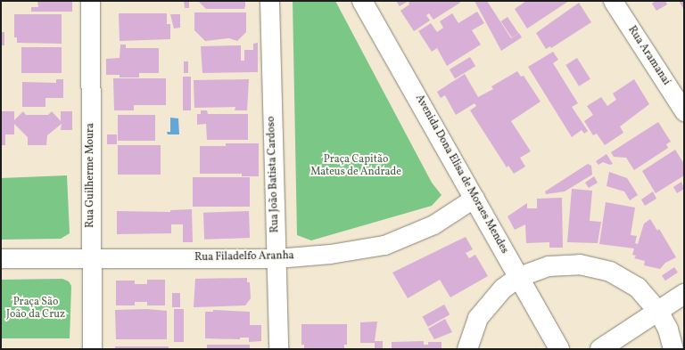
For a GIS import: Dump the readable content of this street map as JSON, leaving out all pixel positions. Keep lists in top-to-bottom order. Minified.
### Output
{"streets":{"street":["Rua Aramanaí","Rua João Batista Cardoso","Avenida Dona Elisa de Moraes Mendes","Rua Guilherme Moura","Rua Filadelfo Aranha"]},"crossings":[["Rua João Batista Cardoso","Rua Filadelfo Aranha"],["Avenida Dona Elisa de Moraes Mendes","Rua Filadelfo Aranha"],["Rua Guilherme Moura","Rua Filadelfo Aranha"]],"parks":["Praça Capitão Mateus de Andrade","Praça São João da Cruz"]}
